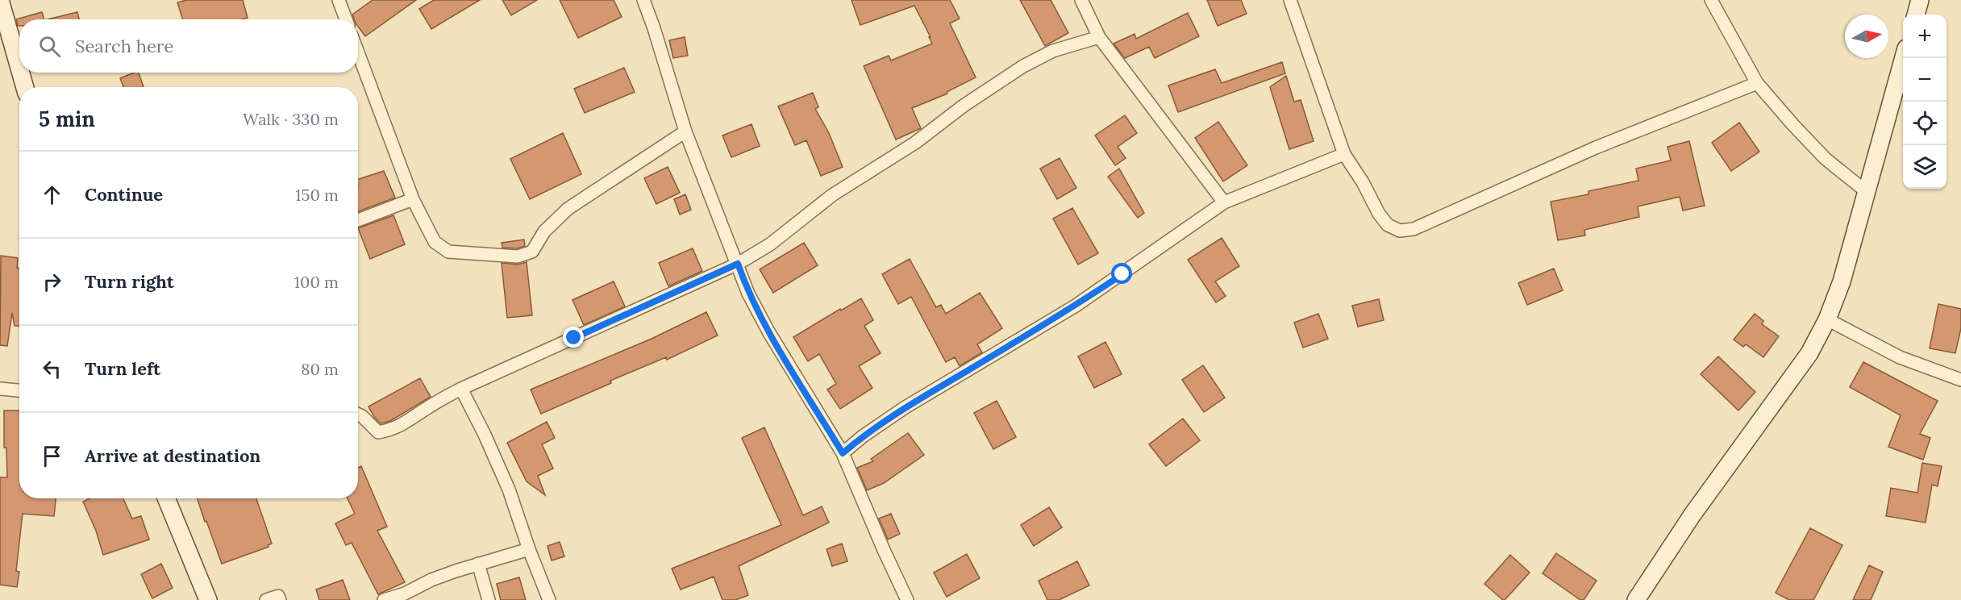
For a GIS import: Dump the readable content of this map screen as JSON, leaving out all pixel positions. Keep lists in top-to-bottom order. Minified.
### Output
{"north":"right","page":{"map_buttons":["+","−"],"search":"Search here","heading":["5 min","Walk · 330 m"],"list":[["Continue","150 m"],["Turn right","100 m"],["Turn left","80 m"],"Arrive at destination"]}}
